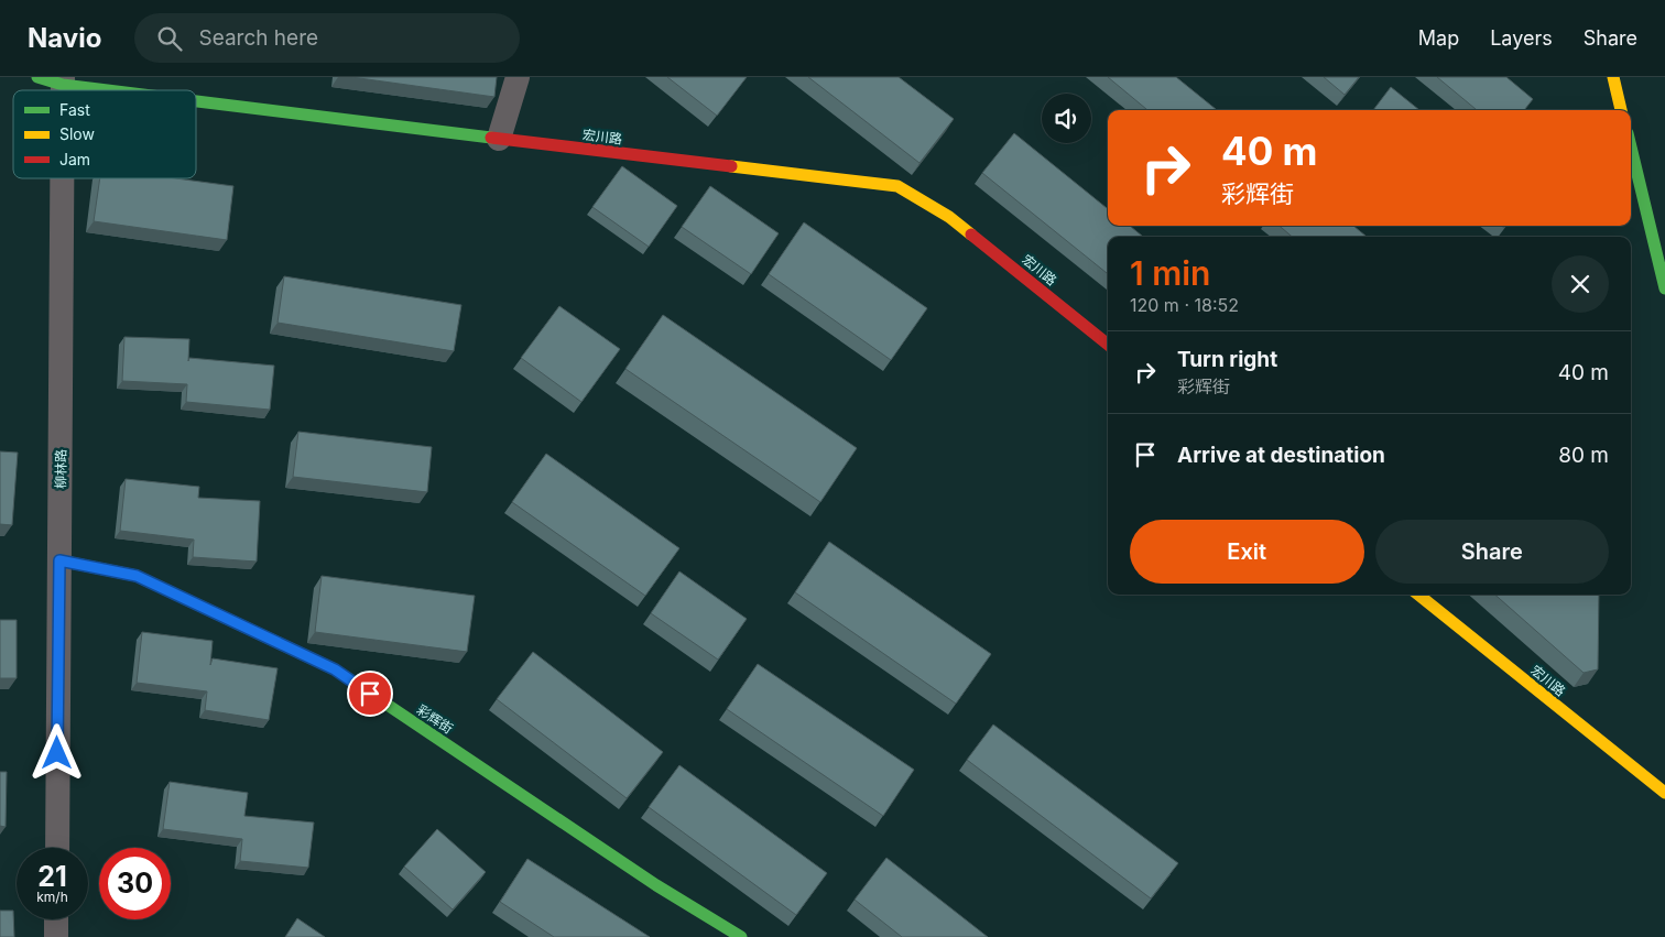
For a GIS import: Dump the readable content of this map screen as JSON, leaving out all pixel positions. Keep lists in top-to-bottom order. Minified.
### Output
{"streets":{"street":["宏川路","柳林路","彩辉街"]},"crossings":[["柳林路","彩辉街"]],"legend":["Fast","Slow","Jam"],"page":{"header":"Navio","search":"Search here","nav":["Map","Layers","Share"],"turn":["40 m","彩辉街"],"heading":["1 min","120 m · 18:52"],"list":[{"name":"Turn right","note":"彩辉街","value":"40 m"},{"name":"Arrive at destination","value":"80 m"}],"buttons":["Exit","Share"],"speed":"21 km/h","limit":"30"}}
